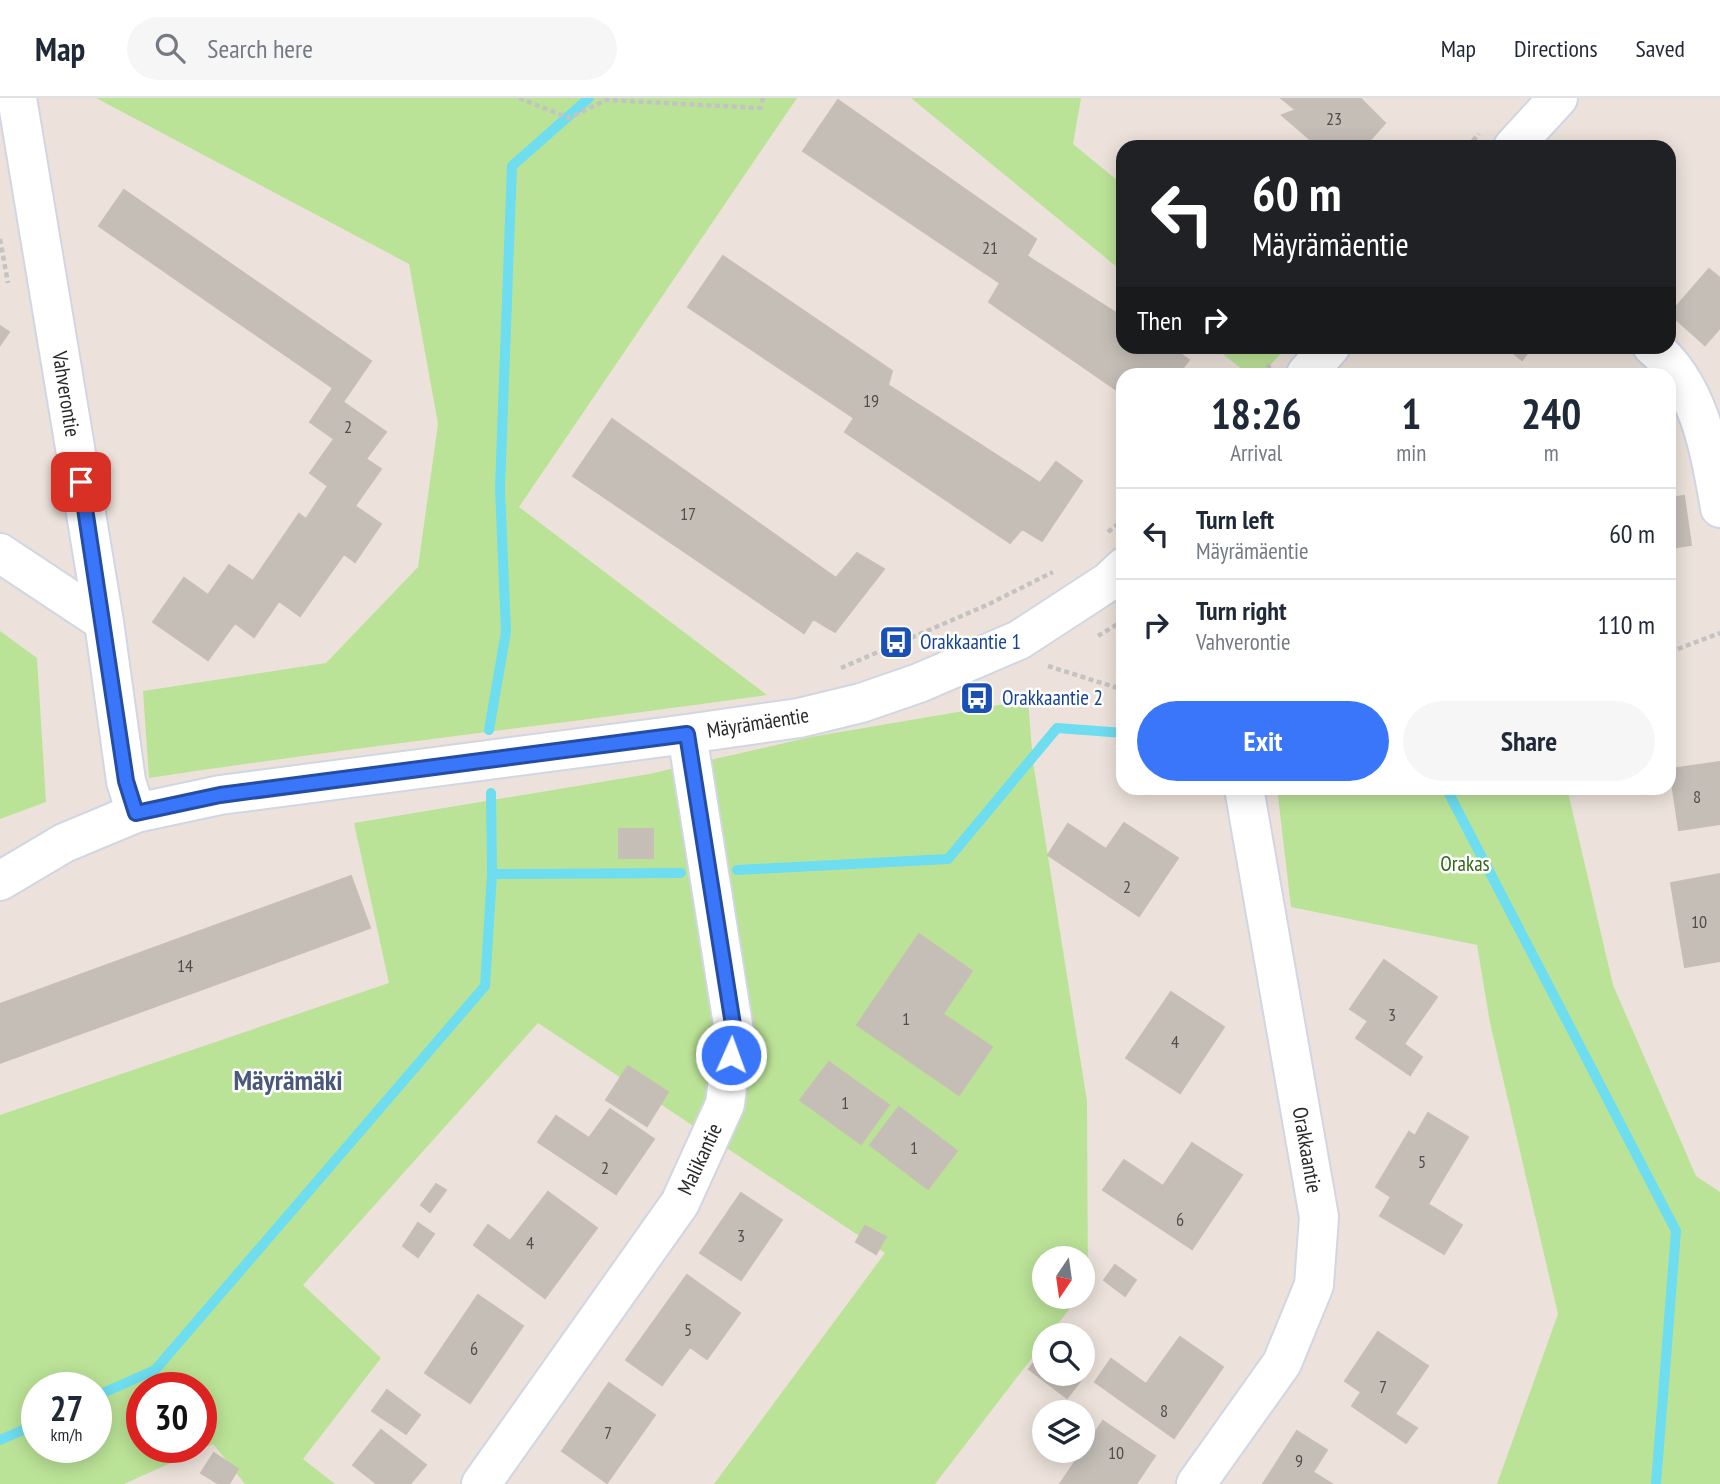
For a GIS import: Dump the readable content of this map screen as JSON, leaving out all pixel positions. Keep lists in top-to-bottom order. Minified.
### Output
{"streets":{"street":["Vahverontie","Mäyrämäentie","Orakkaantie","Malikantie"]},"crossings":[["Vahverontie","Mäyrämäentie"],["Mäyrämäentie","Malikantie"]],"districts":["Mäyrämäki"],"parks":["Orakas"],"places":{"bus stop":["Orakkaantie 1","Orakkaantie 2"]},"house_numbers":["23","21","19","2","17","8","2","10","14","3","1","4","1","1","5","2","6","3","4","5","6","7","8","7","10","9"],"north":"bottom","page":{"header":"Map","search":"Search here","nav":["Map","Directions","Saved"],"turn":["60 m","Mäyrämäentie"],"then":"Then","eta":["18:26","Arrival","1","min","240","m"],"list":[{"name":"Turn left","note":"Mäyrämäentie","value":"60 m"},{"name":"Turn right","note":"Vahverontie","value":"110 m"}],"buttons":["Exit","Share"],"speed":"27 km/h","limit":"30"}}
